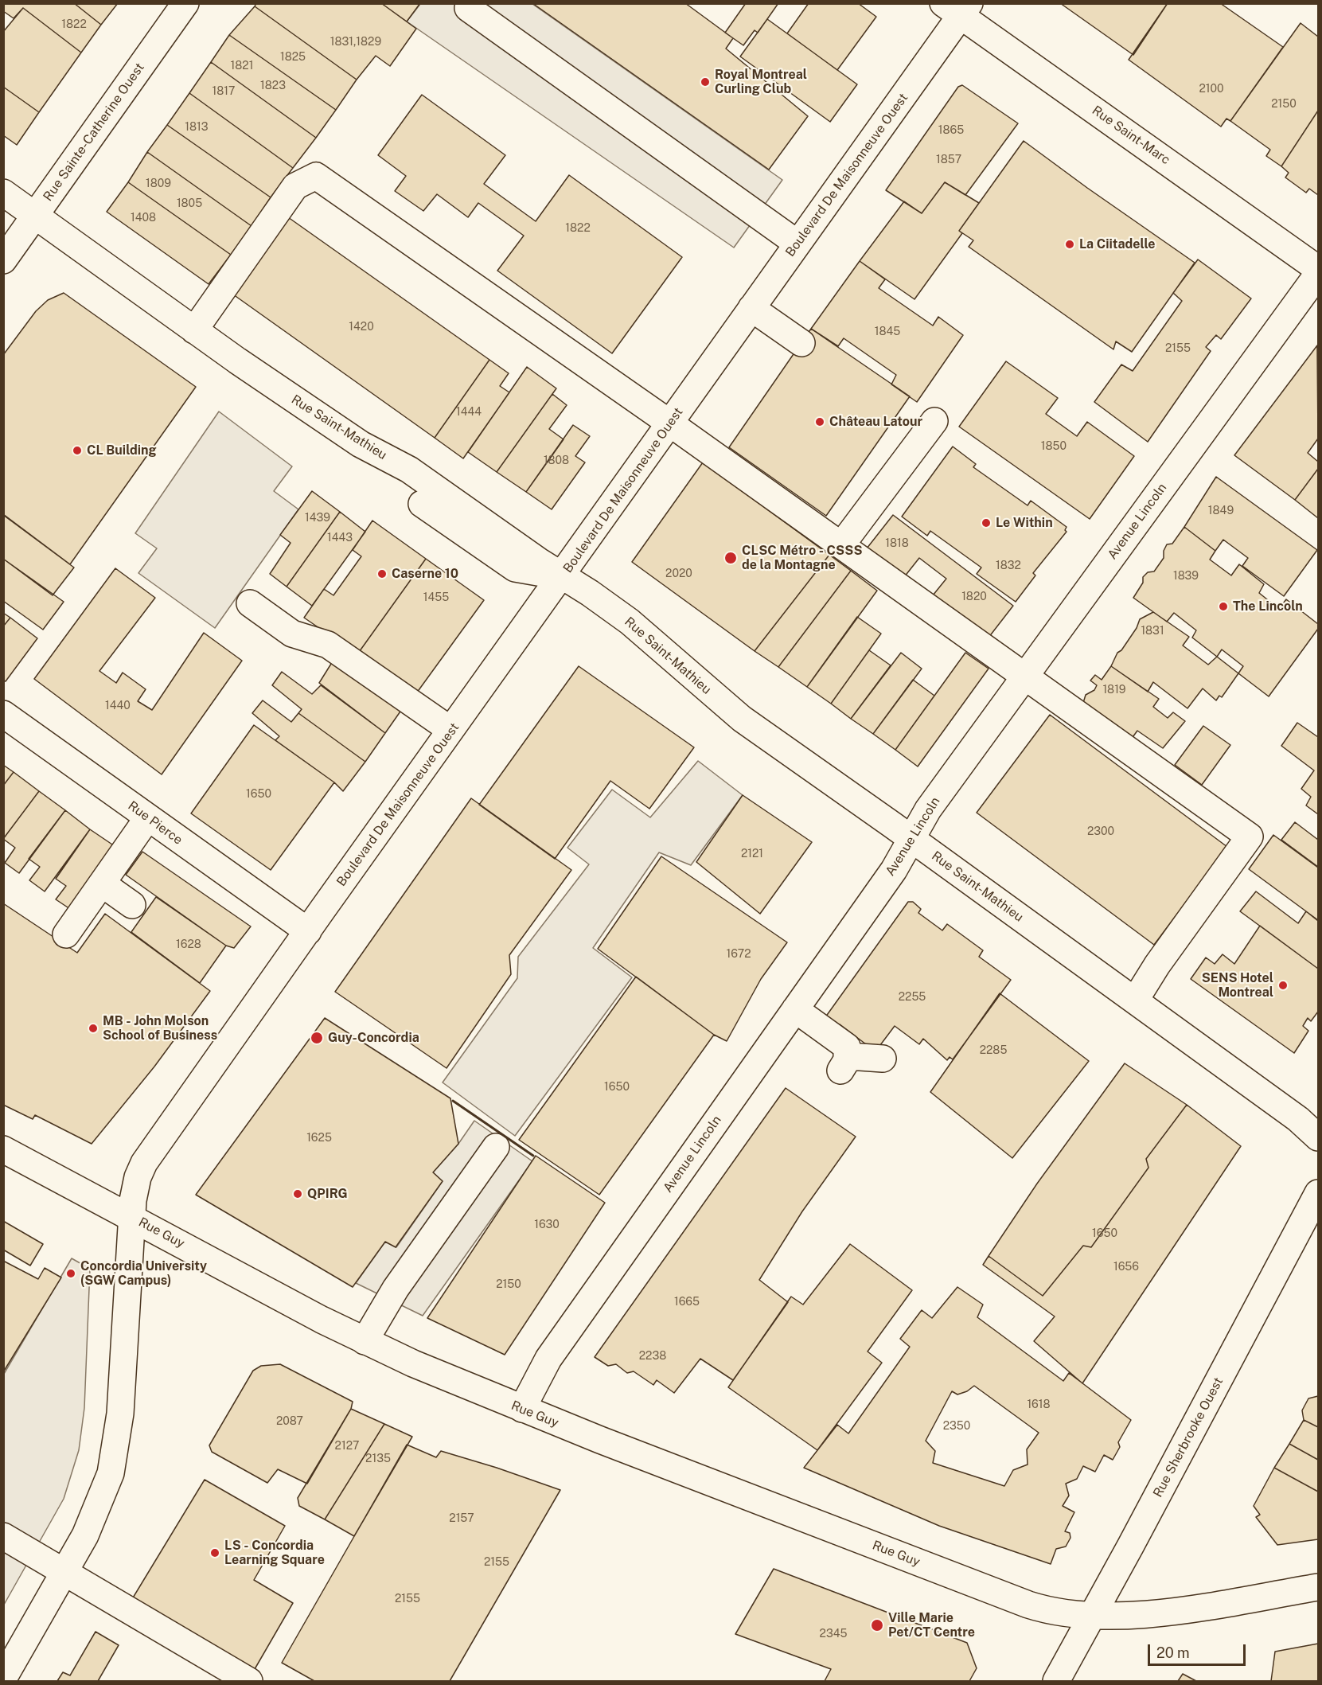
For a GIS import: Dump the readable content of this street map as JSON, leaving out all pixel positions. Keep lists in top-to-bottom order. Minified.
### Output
{"streets":{"street":["Rue Sainte-Catherine Ouest","Rue Saint-Marc","Boulevard De Maisonneuve Ouest","Rue Saint-Mathieu","Avenue Lincoln","Rue Pierce","Rue Guy","Rue Sherbrooke Ouest"]},"crossings":[["Rue Sainte-Catherine Ouest","Rue Saint-Mathieu"],["Rue Saint-Marc","Boulevard De Maisonneuve Ouest"],["Boulevard De Maisonneuve Ouest","Rue Saint-Mathieu"],["Boulevard De Maisonneuve Ouest","Rue Pierce"],["Boulevard De Maisonneuve Ouest","Rue Guy"],["Rue Saint-Mathieu","Avenue Lincoln"],["Avenue Lincoln","Rue Guy"],["Rue Guy","Rue Sherbrooke Ouest"]],"places":["Royal Montreal Curling Club","La Ciitadelle","Château Latour","CL Building","Le Within","CLSC Métro - CSSS de la Montagne","Caserne 10","The Lincoln","SENS Hotel Montreal","MB - John Molson School of Business","Guy-Concordia","QPIRG","Concordia University (SGW Campus)","LS - Concordia Learning Square","Ville Marie Pet/CT Centre"],"house_numbers":["1822","1831,1829","1825","1821","1823","2100","1817","2150","1813","1865","1857","1809","1805","1408","1822","1420","1845","2155","1444","1850","1808","1849","1439","1443","1818","1832","2020","1839","1820","1455","1831","1819","1440","1650","2300","2121","1628","1672","2255","2285","1650","1625","1630","1650","1656","2150","1665","2238","1618","2087","2350","2127","2135","2157","2155","2155","2345"],"scale_bar":"20 m"}
